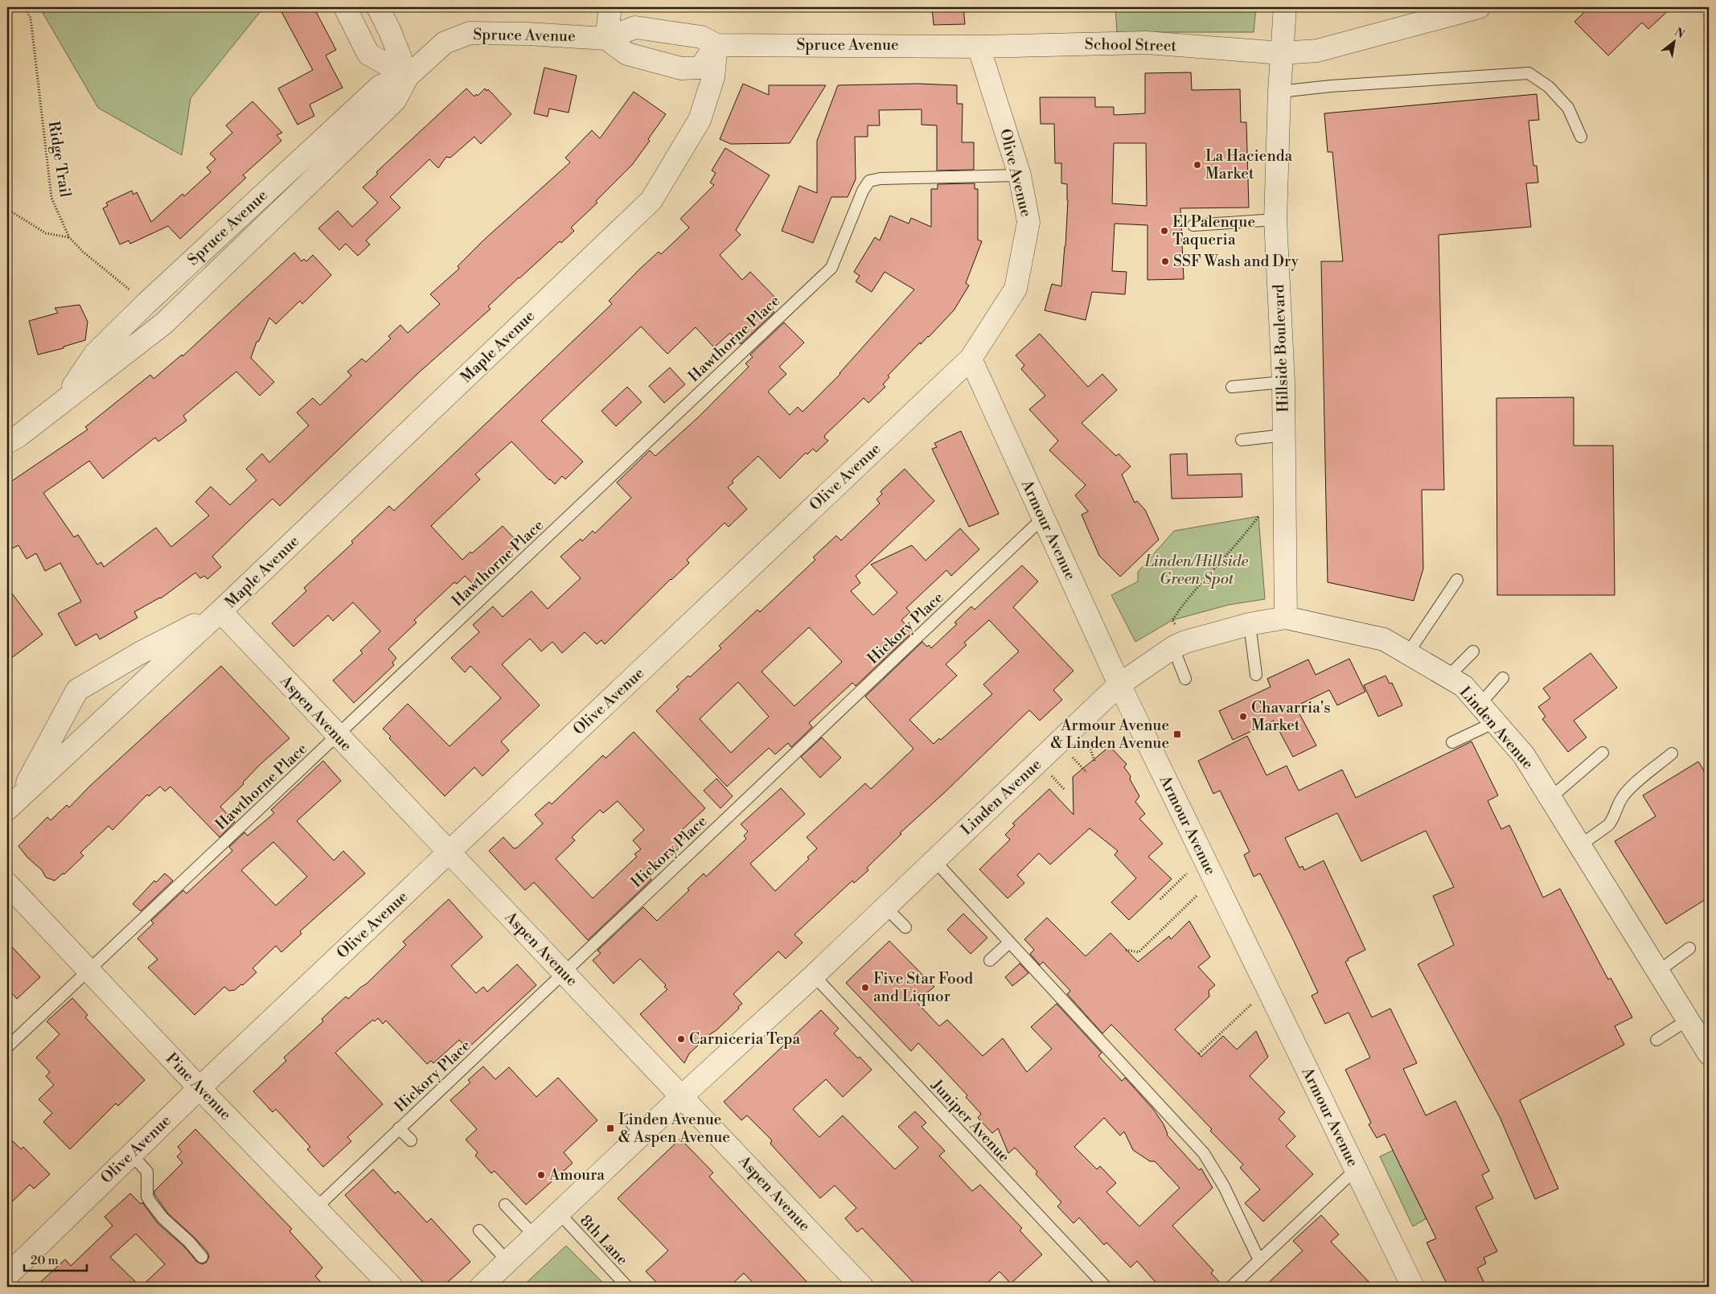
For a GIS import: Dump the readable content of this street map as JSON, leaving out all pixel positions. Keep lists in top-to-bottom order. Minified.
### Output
{"streets":{"street":["Spruce Avenue","School Street","Olive Avenue","Maple Avenue","Hillside Boulevard","Armour Avenue","Aspen Avenue","Linden Avenue","Pine Avenue"],"lane":["Hawthorne Place","Hickory Place","Juniper Avenue","8th Lane"],"path":["Ridge Trail"]},"crossings":[["Spruce Avenue","School Street"],["Spruce Avenue","Ridge Trail"],["Spruce Avenue","Olive Avenue"],["Spruce Avenue","Maple Avenue"],["School Street","Olive Avenue"],["School Street","Hillside Boulevard"],["Olive Avenue","Hawthorne Place"],["Olive Avenue","Armour Avenue"],["Olive Avenue","Aspen Avenue"],["Olive Avenue","Pine Avenue"],["Hawthorne Place","Aspen Avenue"],["Hawthorne Place","Pine Avenue"],["Maple Avenue","Aspen Avenue"],["Hillside Boulevard","Linden Avenue"],["Armour Avenue","Hickory Place"],["Armour Avenue","Linden Avenue"],["Hickory Place","Aspen Avenue"],["Hickory Place","Pine Avenue"],["Aspen Avenue","Linden Avenue"],["Linden Avenue","Juniper Avenue"],["Linden Avenue","8th Lane"]],"parks":["Linden/Hillside Green Spot"],"places":{"other":["La Hacienda Market","El Palenque Taqueria","SSF Wash and Dry","Chavarria's Market","Five Star Food and Liquor","Carniceria Tepa","Amoura"],"transit":["Armour Avenue & Linden Avenue","Linden Avenue & Aspen Avenue"]},"scale_bar":"20 m","north":"top right"}
